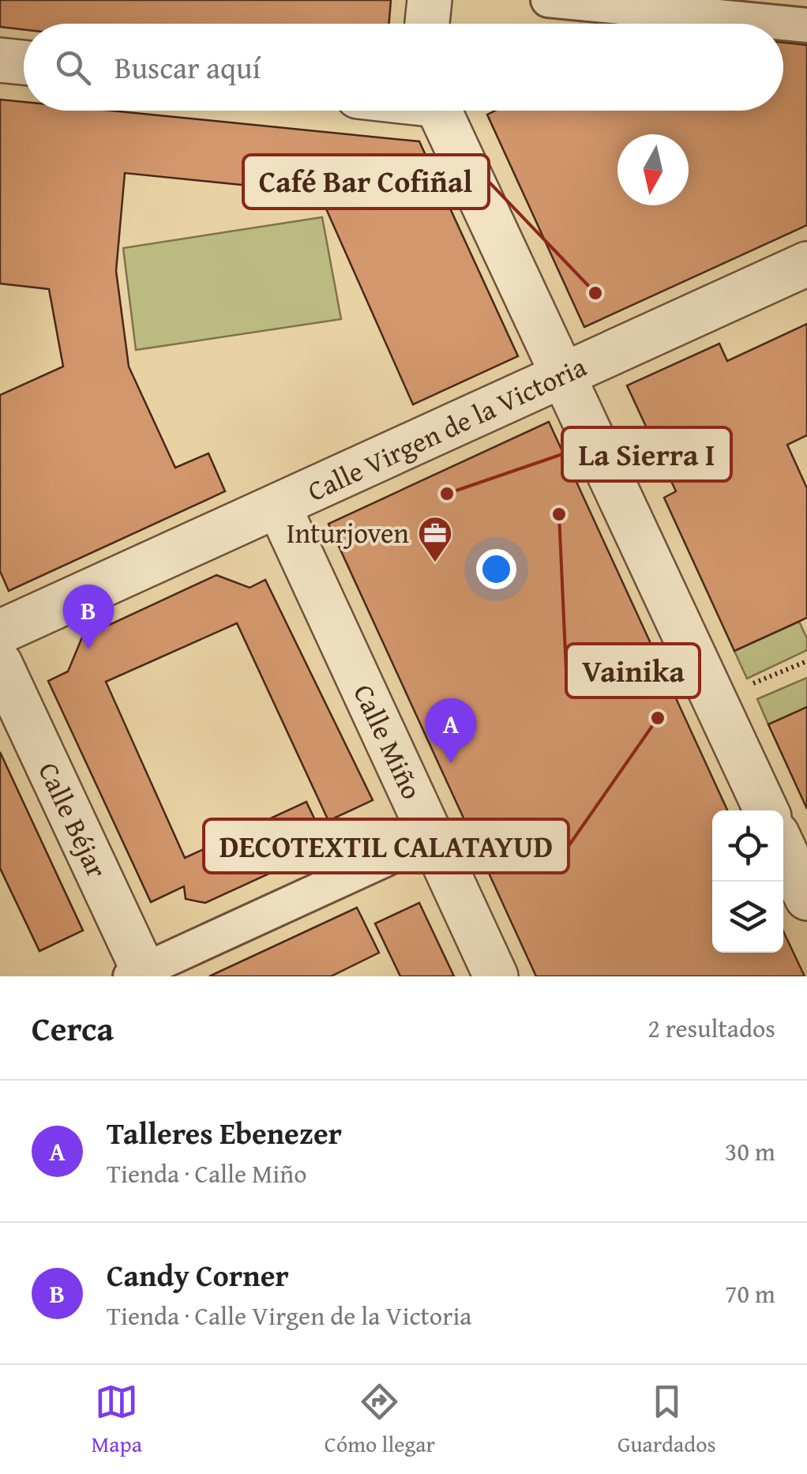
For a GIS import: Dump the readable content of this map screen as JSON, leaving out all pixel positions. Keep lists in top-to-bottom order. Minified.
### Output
{"streets":{"street":["Calle Virgen de la Victoria","Calle Miño","Calle Béjar"]},"crossings":[["Calle Virgen de la Victoria","Calle Miño"]],"places":{"other":["Café Bar Cofiñal","La Sierra I","Vainika","DECOTEXTIL CALATAYUD"],"office":["Inturjoven"]},"north":"bottom","page":{"search":"Buscar aquí","pins":["B","A"],"heading":["Cerca","2 resultados"],"list":[{"mark":"A","name":"Talleres Ebenezer","note":"Tienda · Calle Miño","value":"30 m"},{"mark":"B","name":"Candy Corner","note":"Tienda · Calle Virgen de la Victoria","value":"70 m"}],"nav":["Mapa","Cómo llegar","Guardados"]}}
